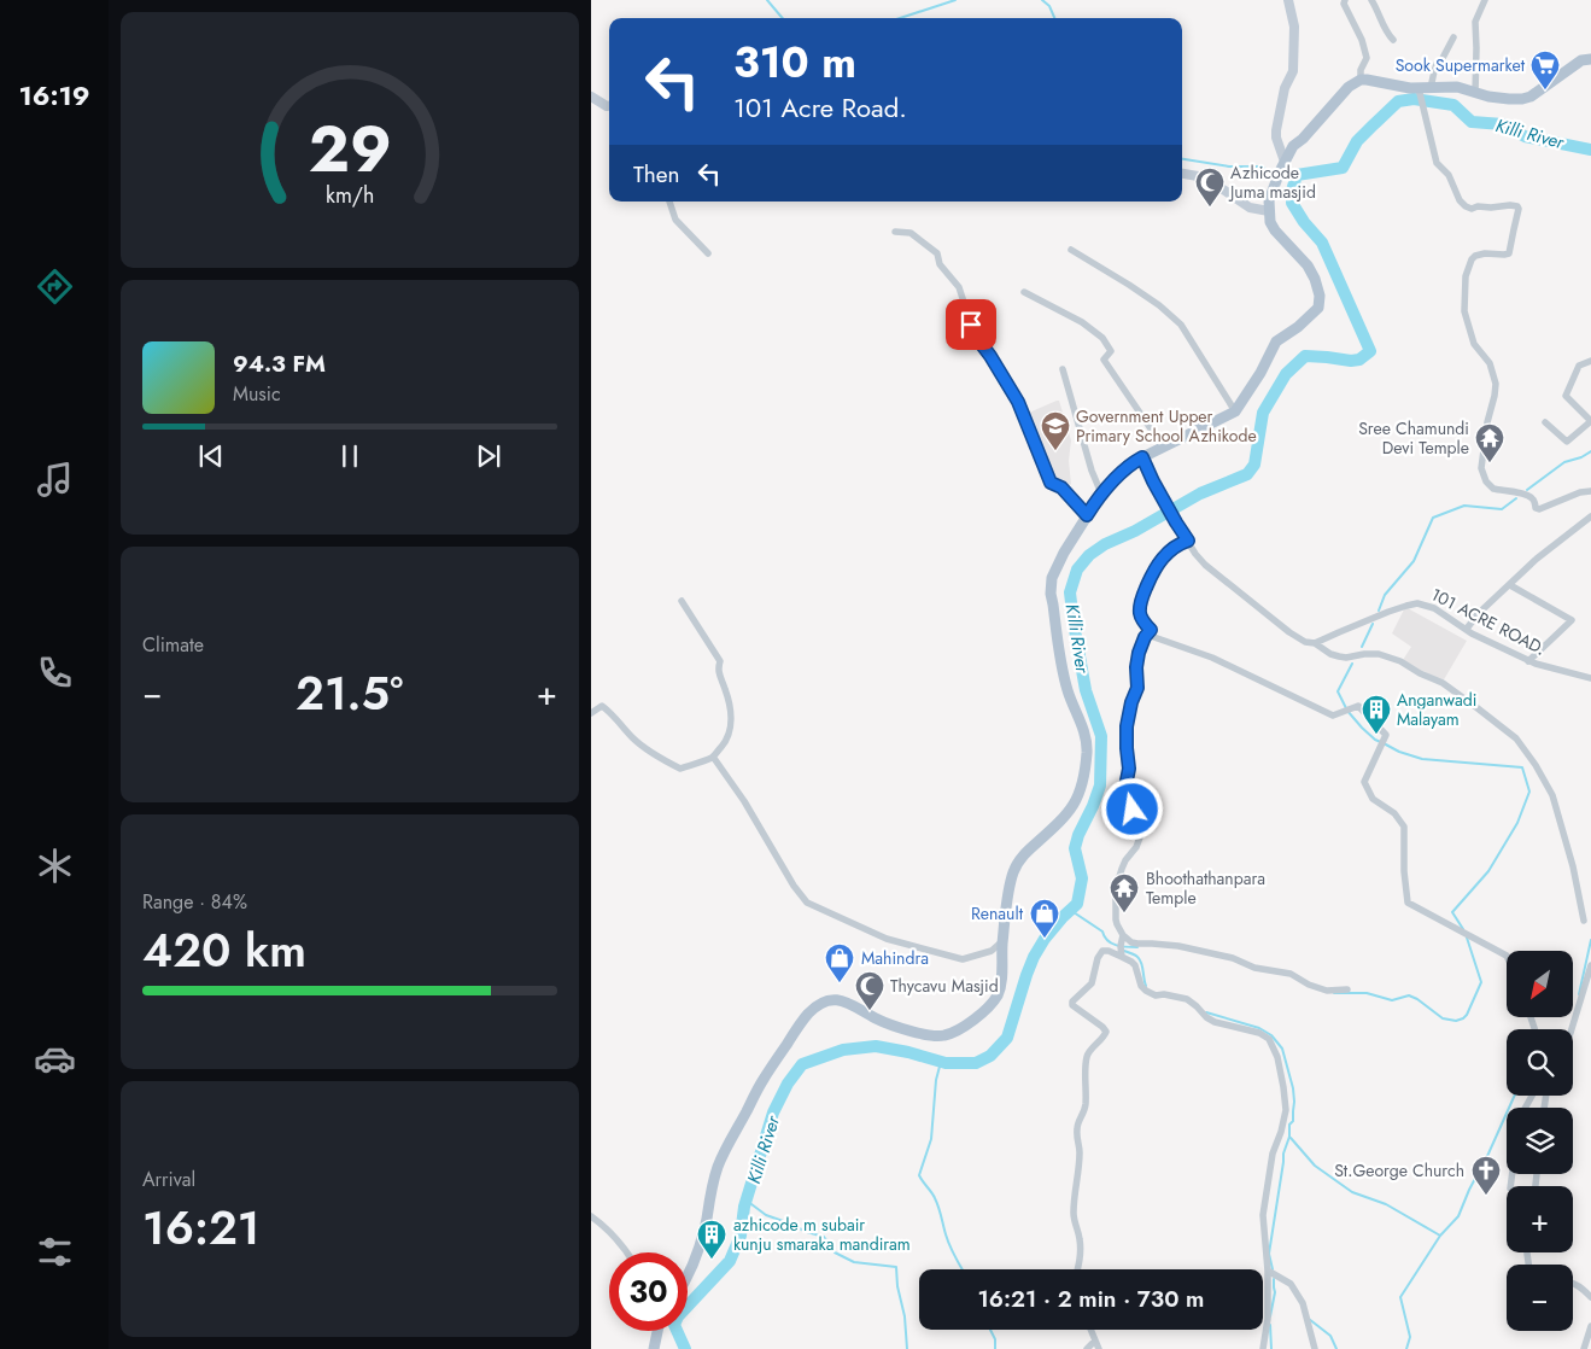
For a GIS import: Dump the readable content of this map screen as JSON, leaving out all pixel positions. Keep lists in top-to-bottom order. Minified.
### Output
{"streets":{"street":["101 ACRE ROAD."]},"water":["Killi River"],"places":{"supermarket":["Sook Supermarket"],"mosque":["Azhicode Juma masjid","Thycavu Masjid"],"school or university":["Government Upper Primary School Azhikode"],"temple":["Sree Chamundi Devi Temple","Bhoothathanpara Temple"],"building":["Anganwadi Malayam","azhicode m subair kunju smaraka mandiram"],"shop":["Renault","Mahindra"],"church":["St.George Church"]},"north":"bottom left","page":{"tabs":"16:19","turn":["310 m","101 Acre Road."],"then":"Then","song":["94.3 FM","Music"],"tile":["Climate",["Range · 84%","420 km"],["Arrival","16:21"]],"heat":["−","21.5°","+"],"map_buttons":["+","−"],"limit":"30","trip":"16:21 · 2 min · 730 m","gauge":["29","km/h"]}}
